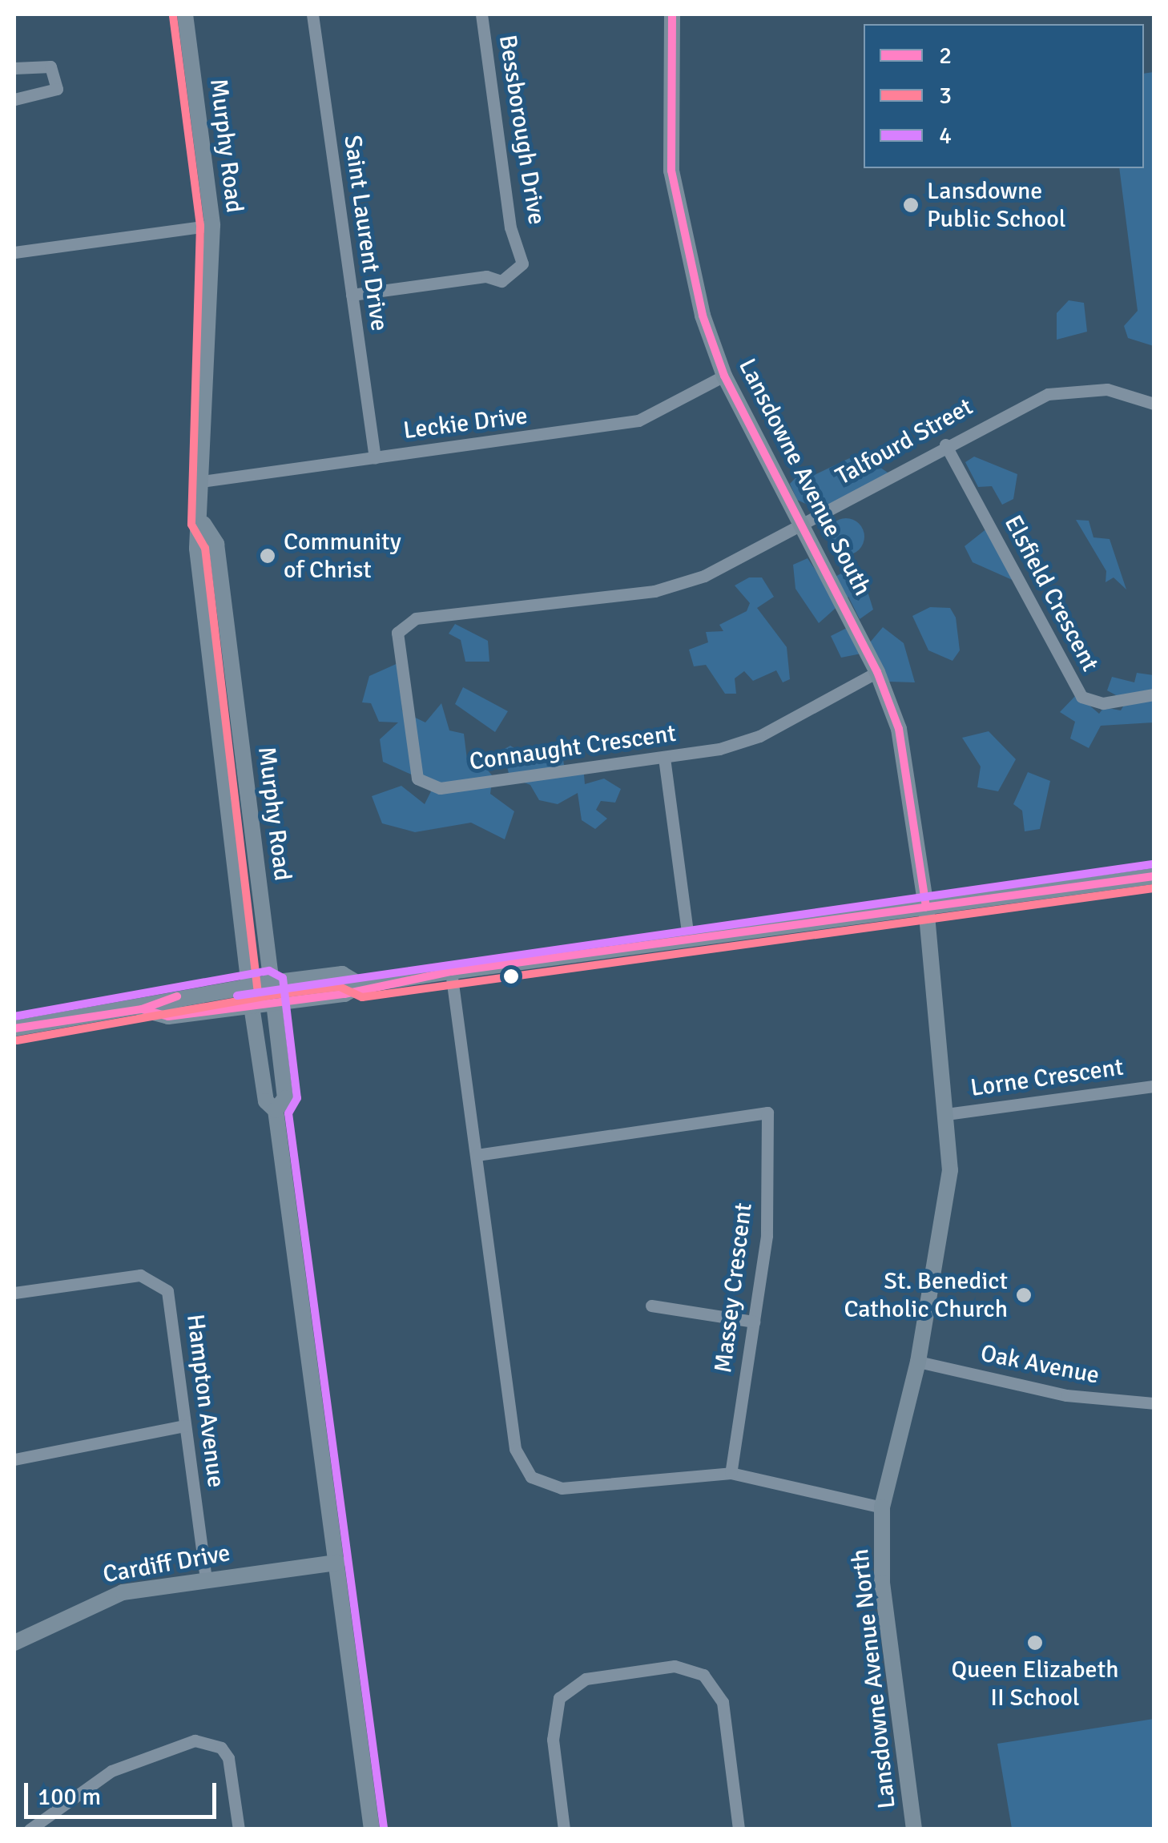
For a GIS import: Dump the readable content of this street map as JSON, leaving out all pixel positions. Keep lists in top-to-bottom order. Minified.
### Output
{"streets":{"street":["Bessborough Drive","Murphy Road","Saint Laurent Drive","Leckie Drive","Talfourd Street","Lansdowne Avenue South","Elsfield Crescent","Connaught Crescent","Lorne Crescent","Massey Crescent","Oak Avenue","Hampton Avenue","Cardiff Drive","Lansdowne Avenue North"]},"crossings":[["Bessborough Drive","Saint Laurent Drive"],["Murphy Road","Leckie Drive"],["Murphy Road","Cardiff Drive"],["Saint Laurent Drive","Leckie Drive"],["Leckie Drive","Lansdowne Avenue South"],["Talfourd Street","Lansdowne Avenue South"],["Talfourd Street","Elsfield Crescent"],["Talfourd Street","Connaught Crescent"],["Lansdowne Avenue South","Connaught Crescent"],["Lansdowne Avenue South","Lansdowne Avenue North"],["Lorne Crescent","Lansdowne Avenue North"],["Oak Avenue","Lansdowne Avenue North"],["Hampton Avenue","Cardiff Drive"]],"places":["Lansdowne Public School","Community of Christ","St. Benedict Catholic Church","Queen Elizabeth II School"],"lines":["transit line 2","transit line 3","transit line 4"],"legend":["2","3","4"],"scale_bar":"100 m"}
